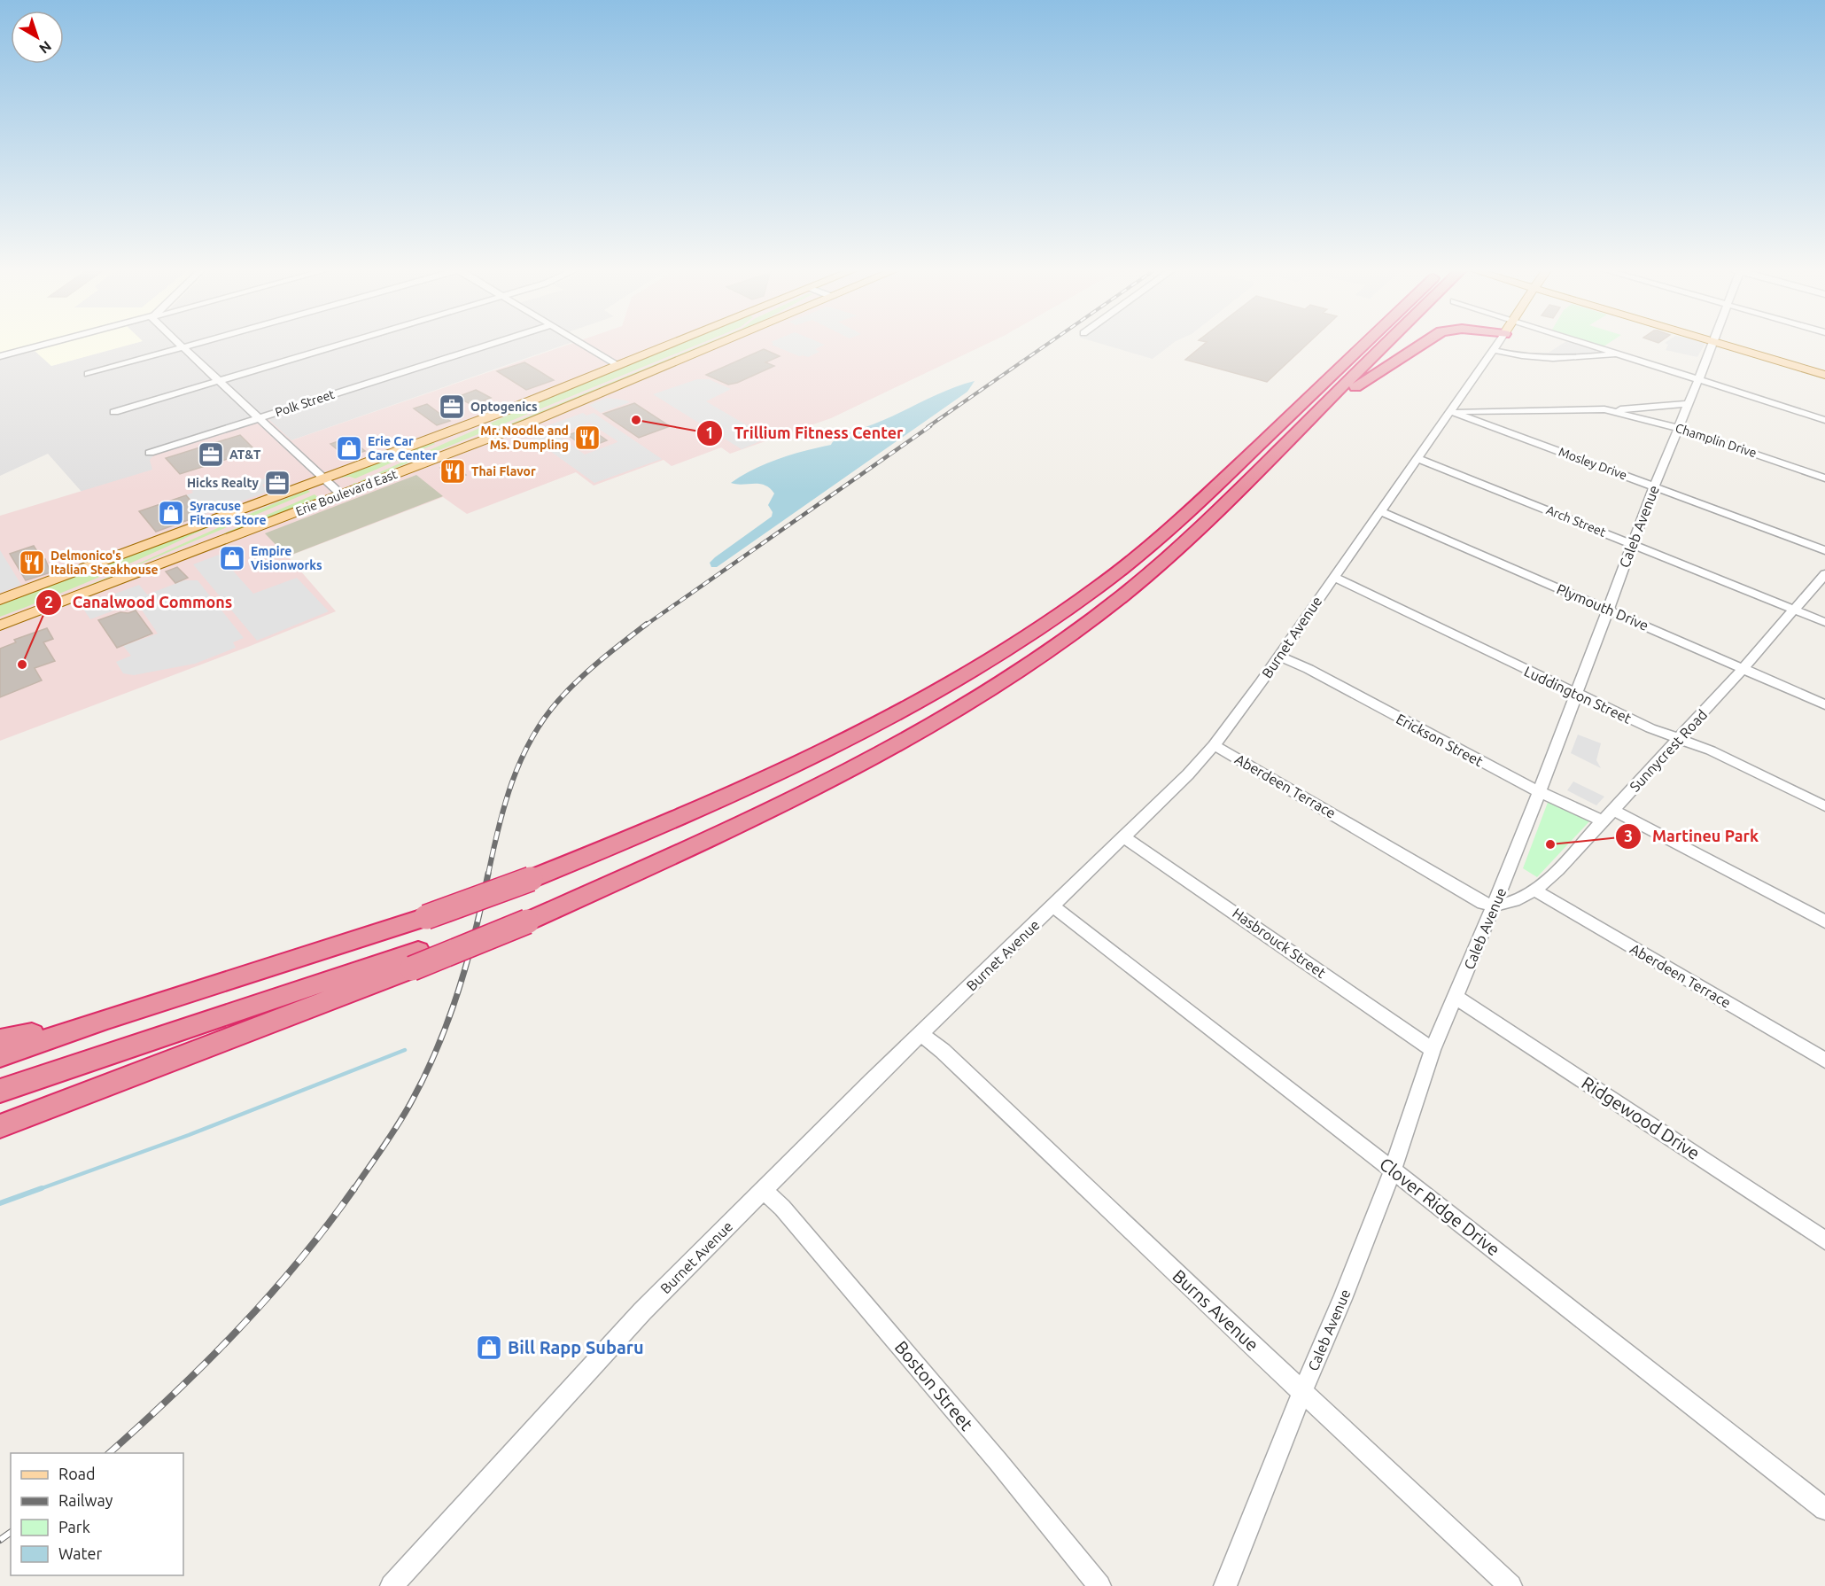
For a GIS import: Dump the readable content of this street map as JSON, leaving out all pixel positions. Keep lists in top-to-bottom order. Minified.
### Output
{"streets":{"main road":["Erie Boulevard East"],"street":["Polk Street","Champlin Drive","Mosley Drive","Arch Street","Caleb Avenue","Plymouth Drive","Burnet Avenue","Luddington Street","Erickson Street","Sunnycrest Road","Aberdeen Terrace","Hasbrouck Street","Ridgewood Drive","Clover Ridge Drive","Burns Avenue","Boston Street"]},"crossings":[["Champlin Drive","Mosley Drive"],["Champlin Drive","Caleb Avenue"],["Champlin Drive","Burnet Avenue"],["Mosley Drive","Caleb Avenue"],["Mosley Drive","Burnet Avenue"],["Arch Street","Caleb Avenue"],["Arch Street","Burnet Avenue"],["Arch Street","Sunnycrest Road"],["Caleb Avenue","Plymouth Drive"],["Caleb Avenue","Luddington Street"],["Caleb Avenue","Erickson Street"],["Caleb Avenue","Sunnycrest Road"],["Caleb Avenue","Aberdeen Terrace"],["Caleb Avenue","Hasbrouck Street"],["Caleb Avenue","Ridgewood Drive"],["Caleb Avenue","Clover Ridge Drive"],["Caleb Avenue","Burns Avenue"],["Plymouth Drive","Burnet Avenue"],["Plymouth Drive","Sunnycrest Road"],["Burnet Avenue","Luddington Street"],["Burnet Avenue","Erickson Street"],["Burnet Avenue","Aberdeen Terrace"],["Burnet Avenue","Hasbrouck Street"],["Burnet Avenue","Clover Ridge Drive"],["Burnet Avenue","Burns Avenue"],["Burnet Avenue","Boston Street"],["Luddington Street","Sunnycrest Road"],["Erickson Street","Sunnycrest Road"],["Sunnycrest Road","Aberdeen Terrace"]],"places":{"office":["Optogenics","AT&T","Hicks Realty"],"other":["Trillium Fitness Center","Canalwood Commons","Martineu Park"],"restaurant":["Mr. Noodle and Ms. Dumpling","Thai Flavor","Delmonico's Italian Steakhouse"],"shop":["Erie Car Care Center","Syracuse Fitness Store","Empire Visionworks","Bill Rapp Subaru"]},"legend":["Road","Railway","Park","Water"],"north":"bottom right"}
